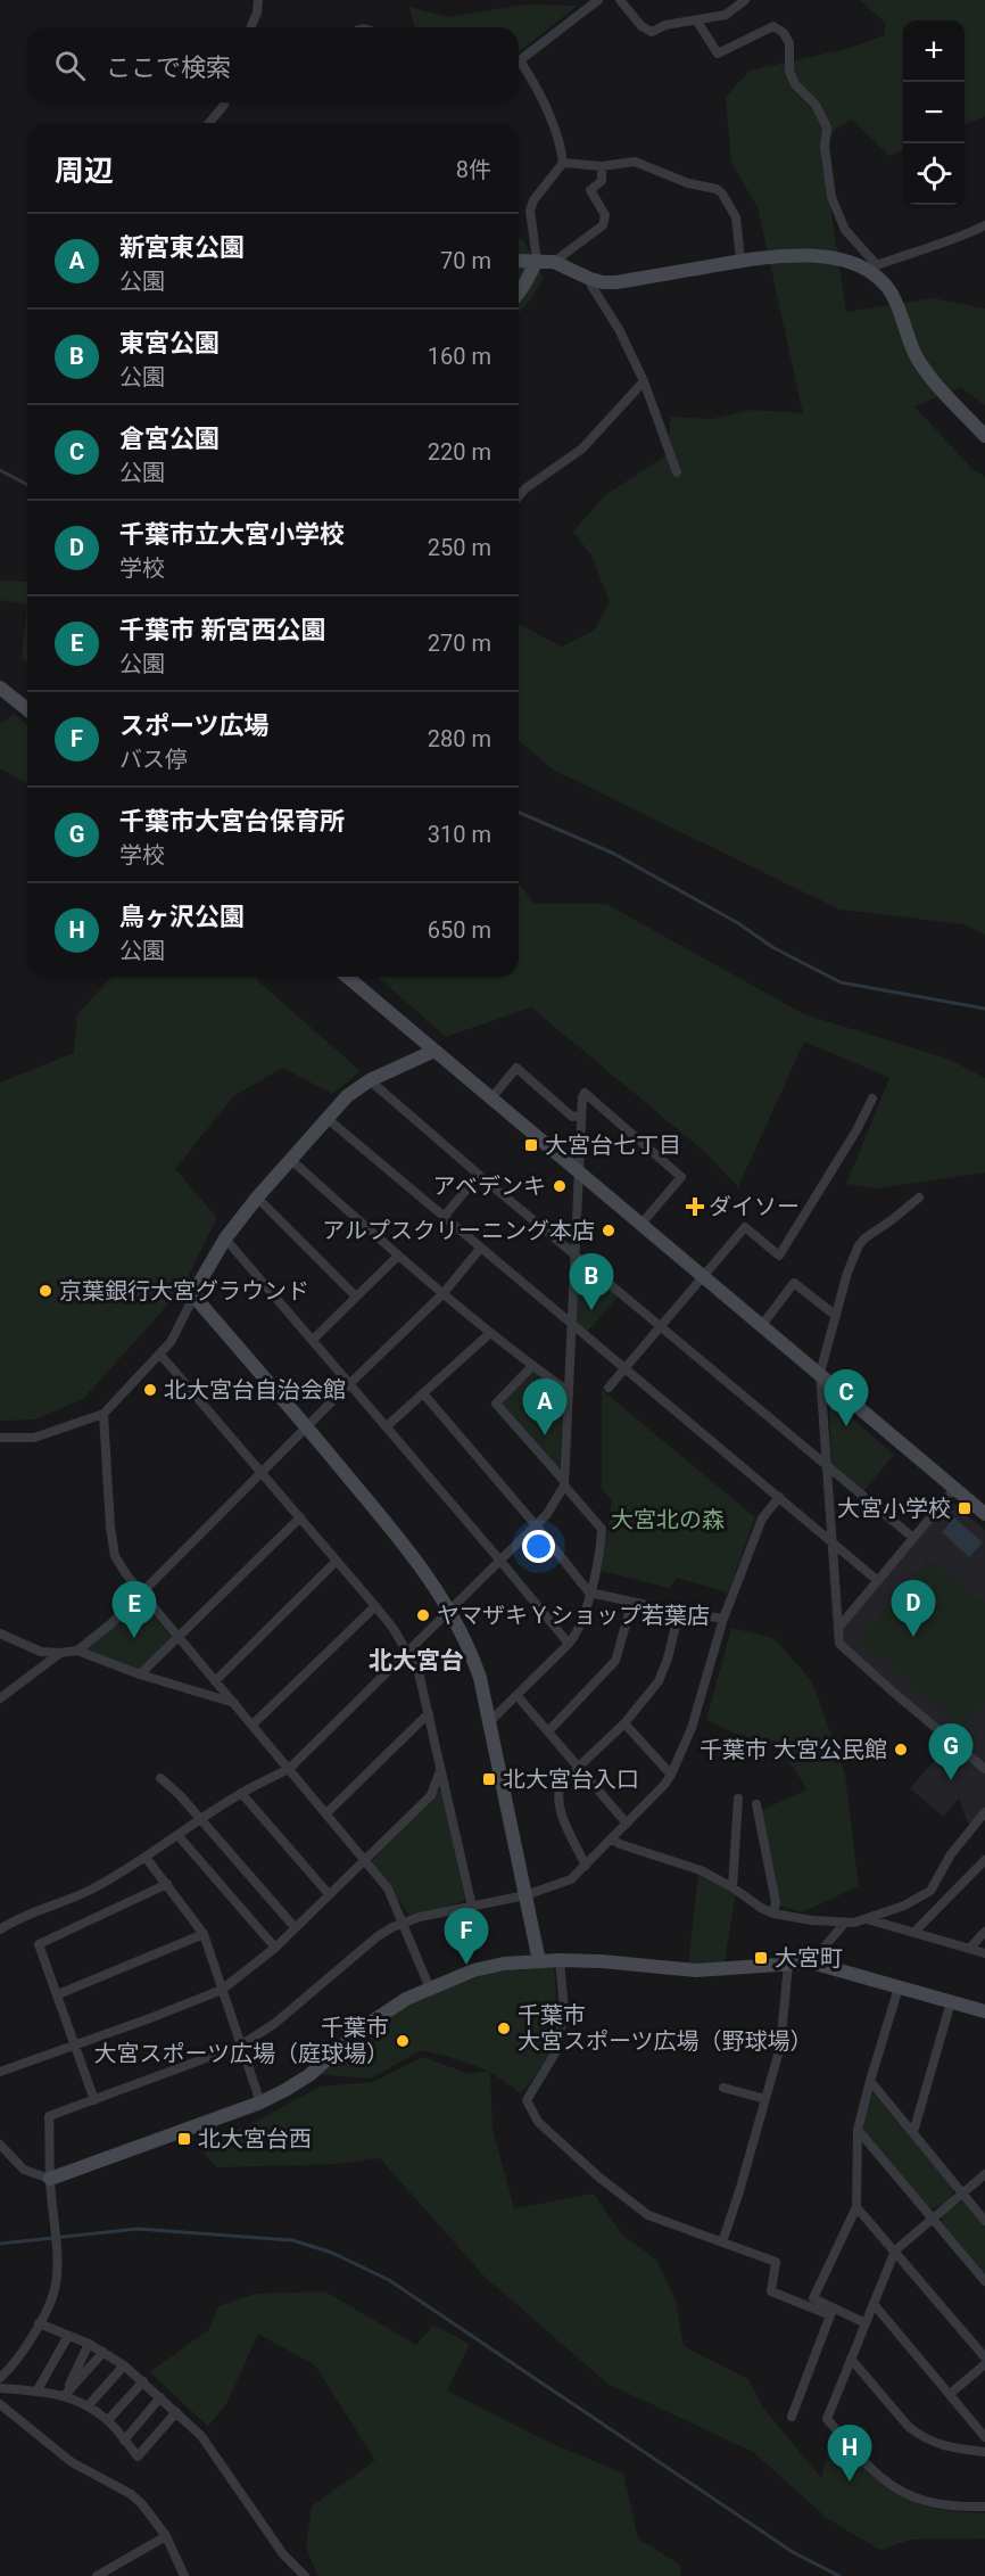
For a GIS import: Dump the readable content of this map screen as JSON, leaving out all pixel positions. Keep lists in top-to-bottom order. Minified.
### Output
{"districts":["北大宮台"],"parks":["大宮北の森"],"places":{"transit":["大宮台七丁目","大宮小学校","北大宮台入口","大宮町","北大宮台西"],"other":["アベデンキ","アルプスクリーニング本店","京葉銀行大宮グラウンド","北大宮台自治会館","ヤマザキＹショップ若葉店","千葉市 大宮公民館","千葉市 大宮スポーツ広場（野球場）","千葉市 大宮スポーツ広場（庭球場）"],"health":["ダイソー"]},"page":{"map_buttons":["+","−"],"search":"ここで検索","heading":["周辺","8件"],"list":[{"mark":"A","name":"新宮東公園","note":"公園","value":"70 m"},{"mark":"B","name":"東宮公園","note":"公園","value":"160 m"},{"mark":"C","name":"倉宮公園","note":"公園","value":"220 m"},{"mark":"D","name":"千葉市立大宮小学校","note":"学校","value":"250 m"},{"mark":"E","name":"千葉市 新宮西公園","note":"公園","value":"270 m"},{"mark":"F","name":"スポーツ広場","note":"バス停","value":"280 m"},{"mark":"G","name":"千葉市大宮台保育所","note":"学校","value":"310 m"},{"mark":"H","name":"鳥ヶ沢公園","note":"公園","value":"650 m"}],"pins":["B","C","A","D","E","G","F","H"]}}
